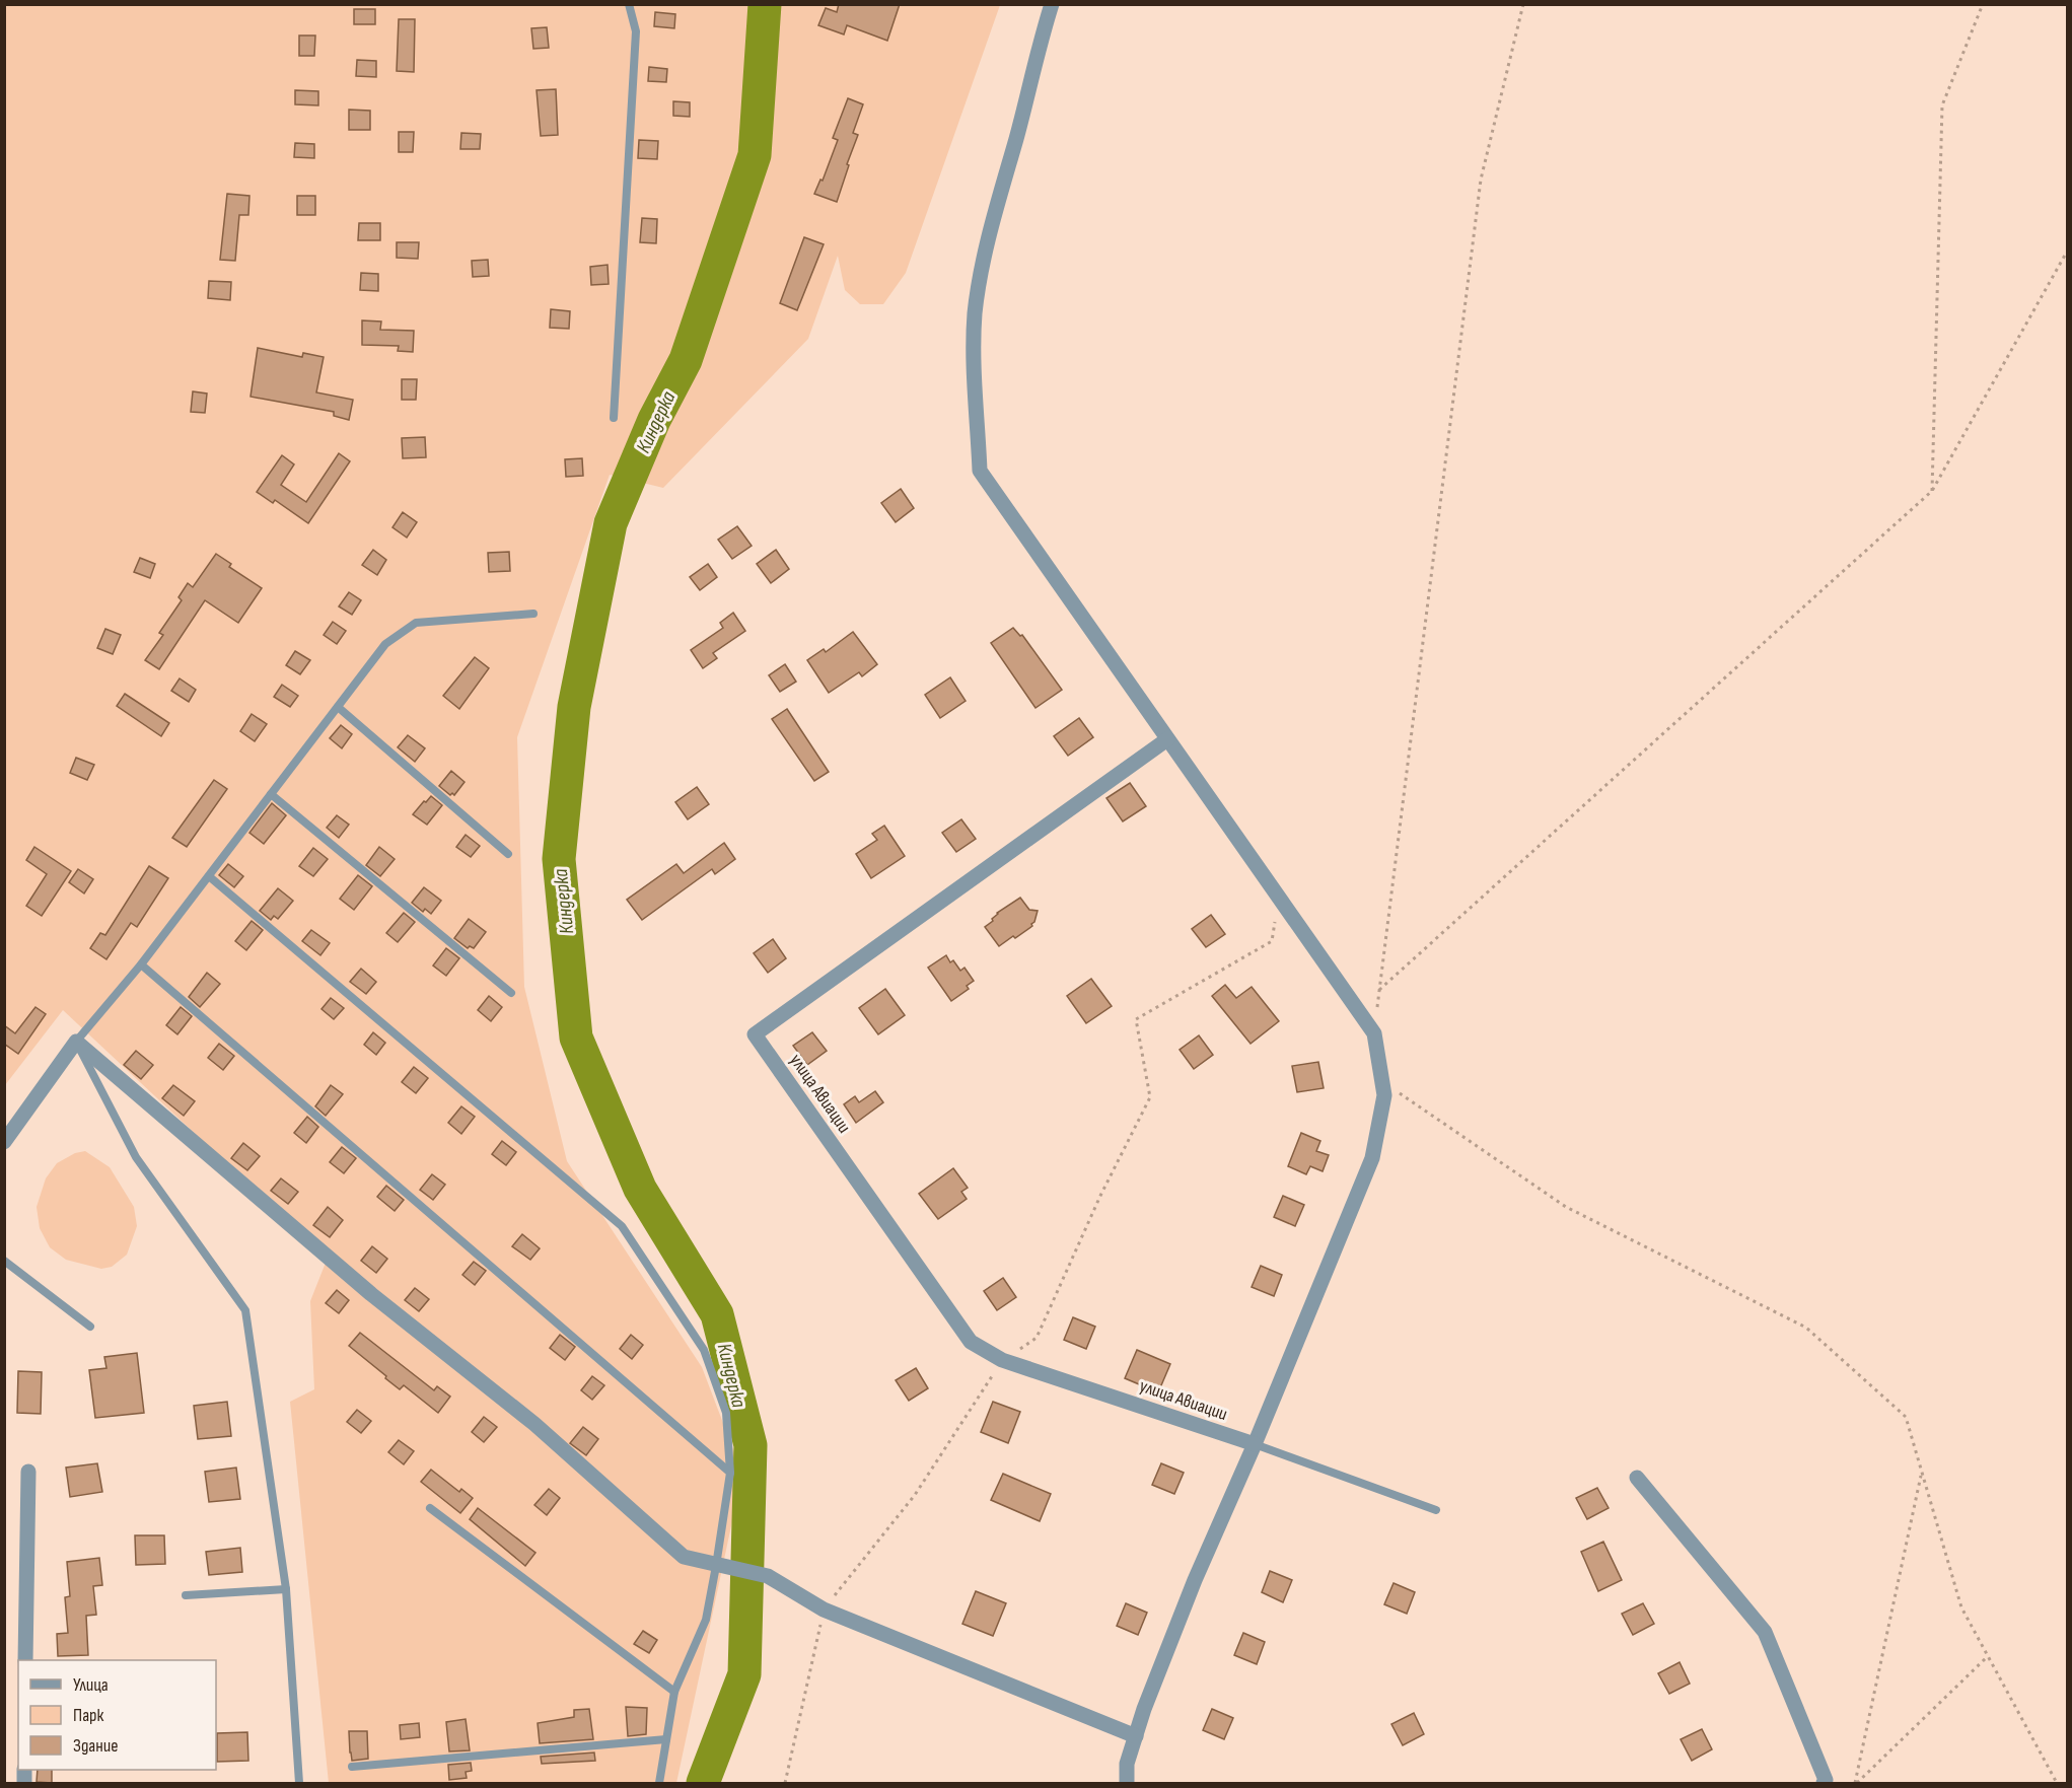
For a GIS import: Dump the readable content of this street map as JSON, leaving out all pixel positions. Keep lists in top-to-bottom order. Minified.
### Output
{"streets":{"street":["улица Авиации"]},"water":["Киндерка"],"legend":["Улица","Парк","Здание"]}
